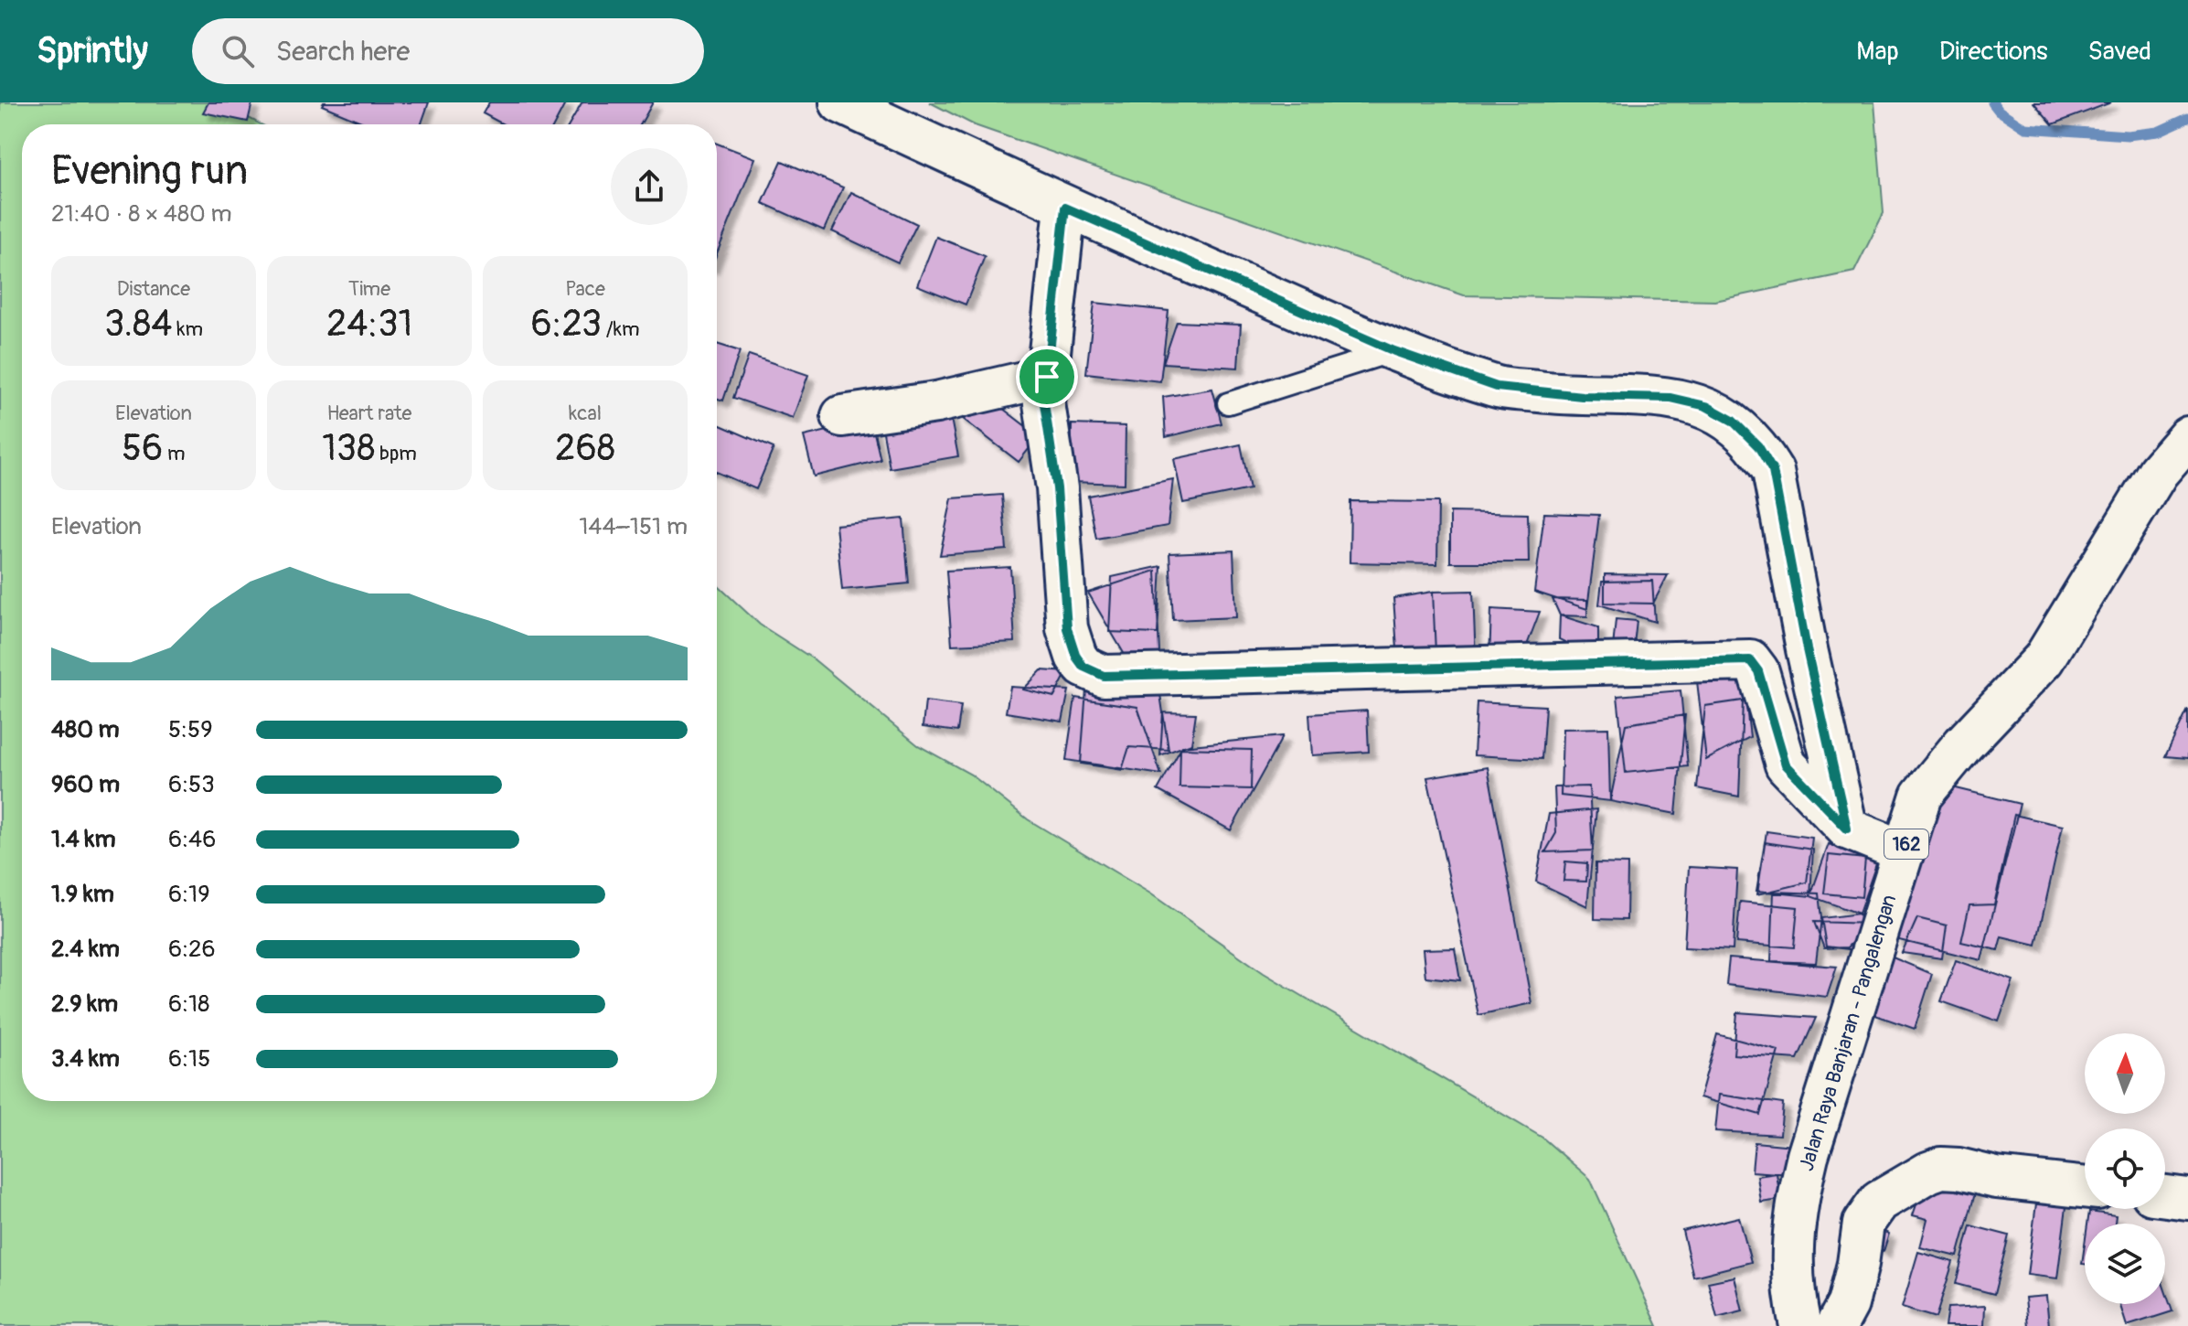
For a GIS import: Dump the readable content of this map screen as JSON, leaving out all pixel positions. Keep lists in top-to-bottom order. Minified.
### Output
{"streets":{"street":["162","Jalan Raya Banjaran - Pangalengan"]},"north":"top","page":{"header":"Sprintly","search":"Search here","nav":["Map","Directions","Saved"],"heading":["Evening run","21:40 · 8 × 480 m"],"stats":[["Distance","3.84 km"],["Time","24:31"],["Pace","6:23 /km"],["Elevation","56 m"],["Heart rate","138 bpm"],["kcal","268"]],"chart":["Elevation","144–151 m"],"list":[{"name":"480 m","note":"5:59"},{"name":"960 m","note":"6:53"},{"name":"1.4 km","note":"6:46"},{"name":"1.9 km","note":"6:19"},{"name":"2.4 km","note":"6:26"},{"name":"2.9 km","note":"6:18"},{"name":"3.4 km","note":"6:15"}]}}
